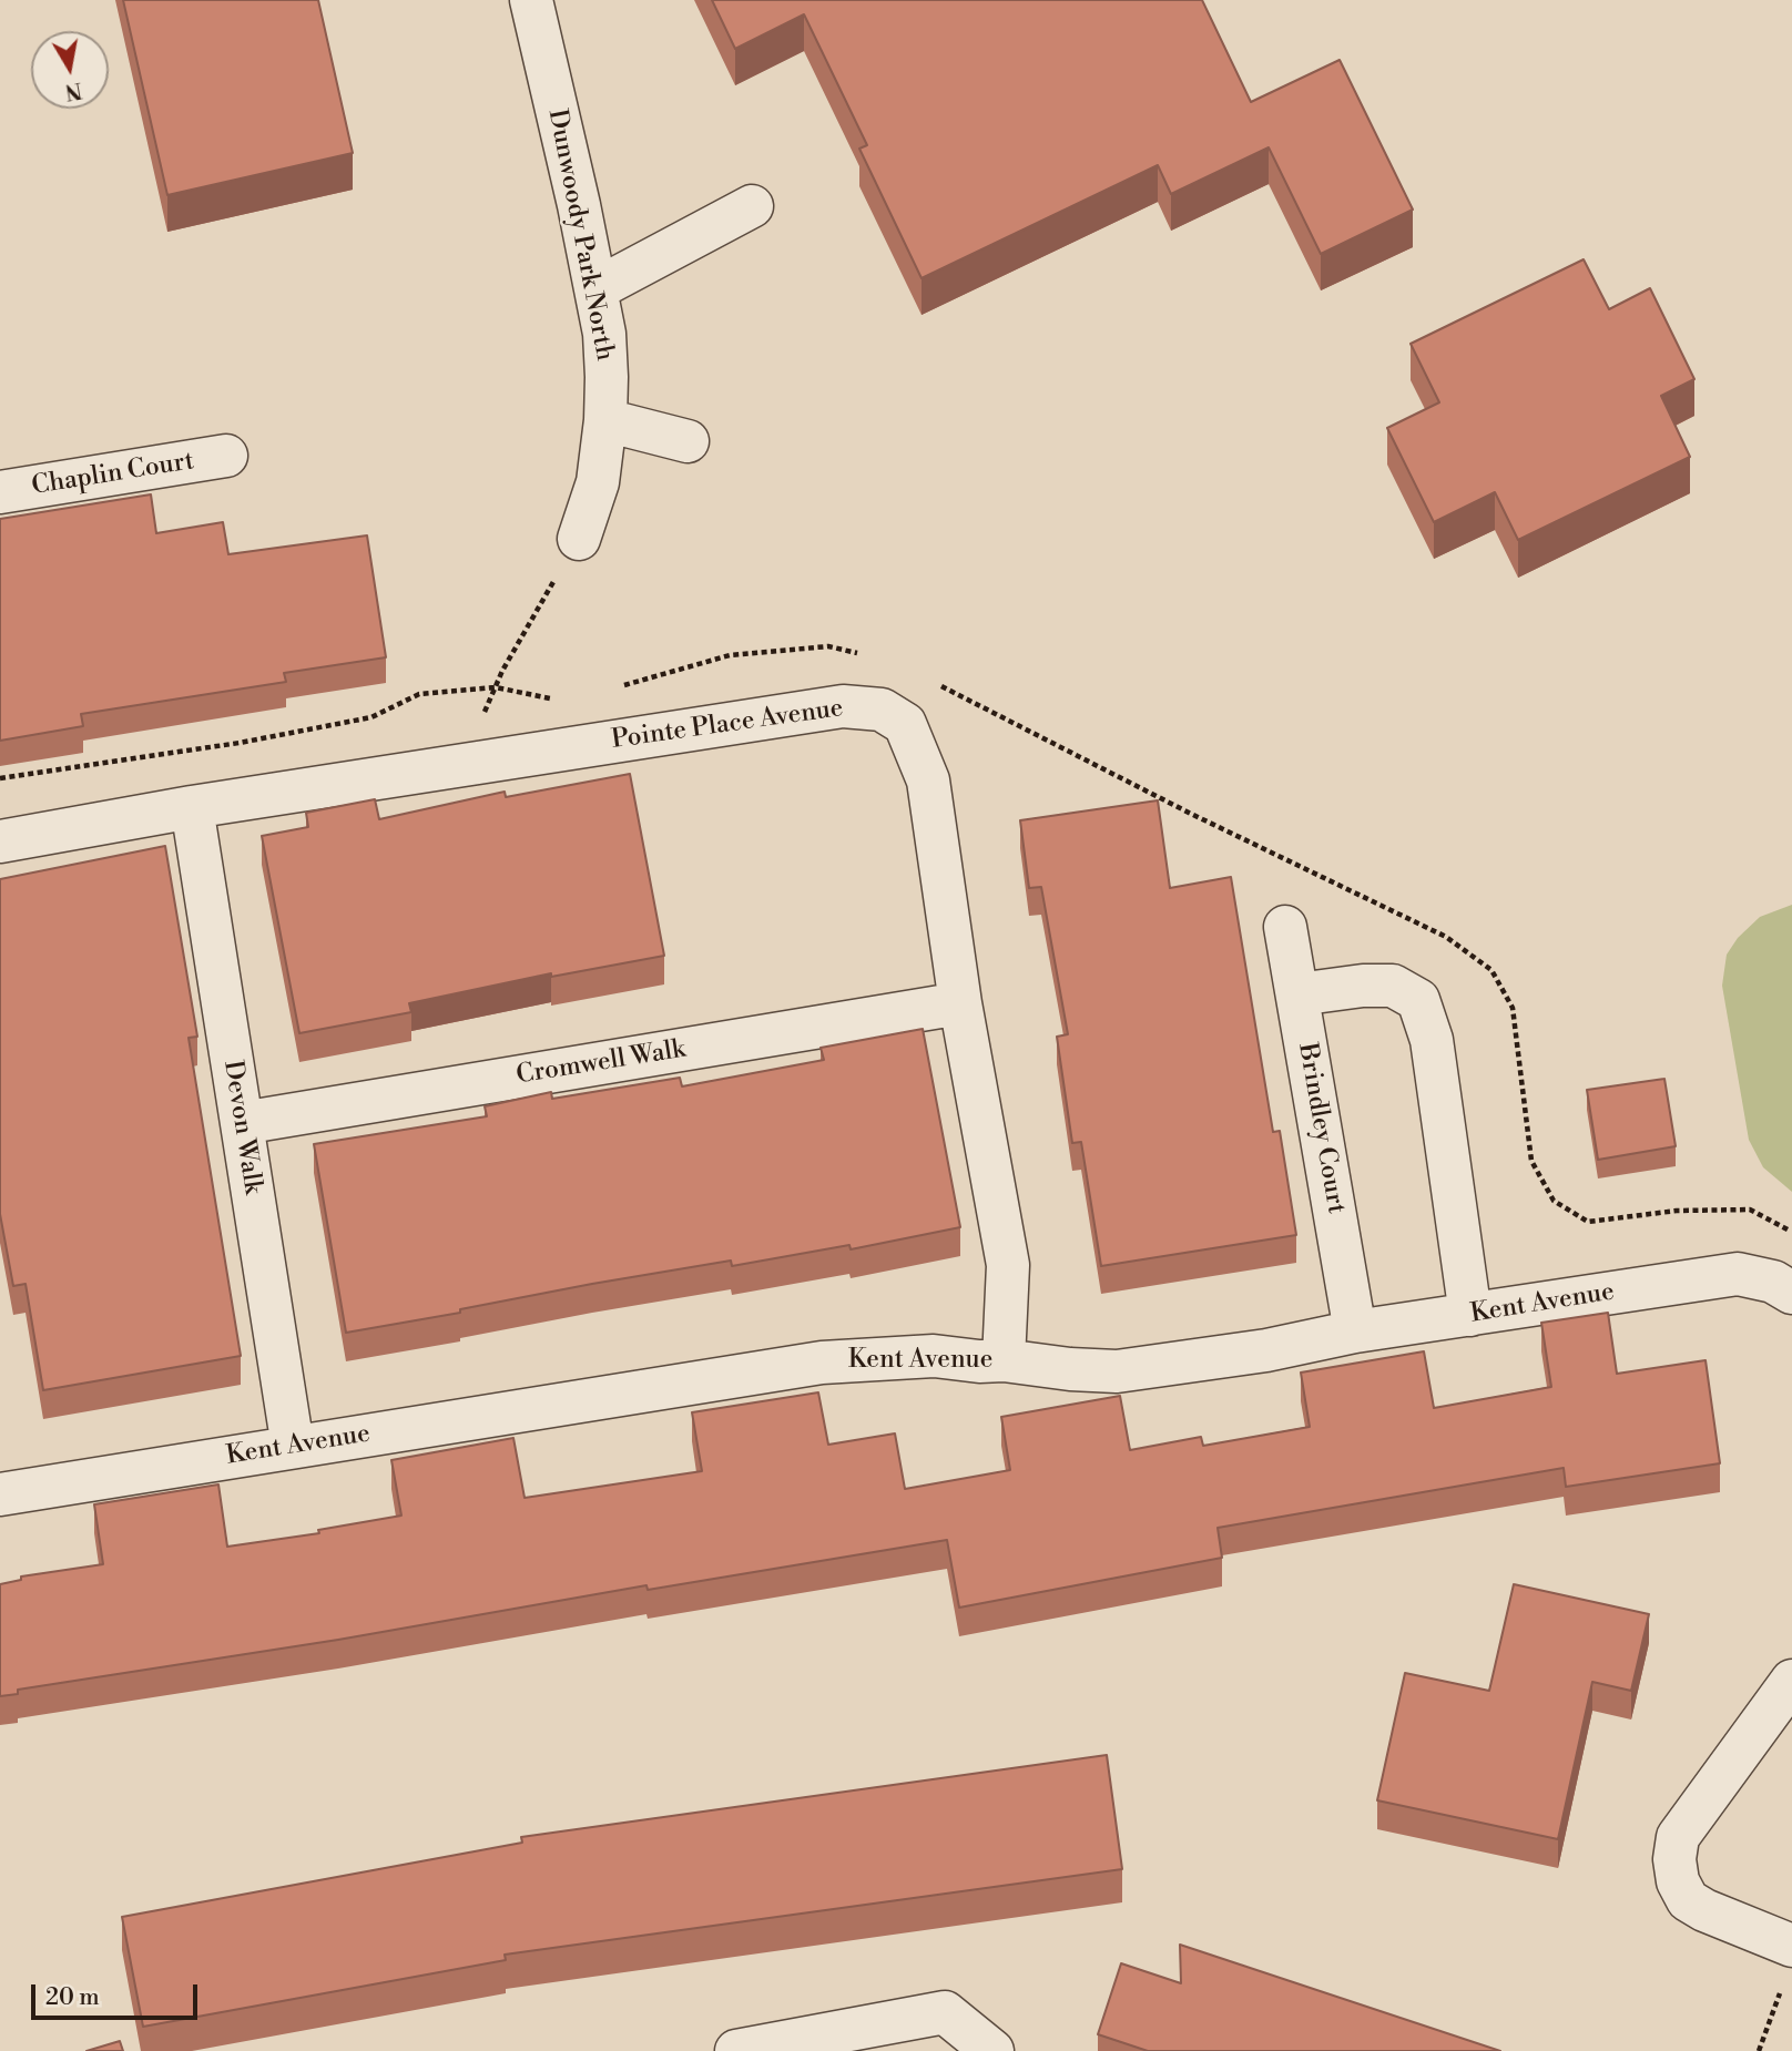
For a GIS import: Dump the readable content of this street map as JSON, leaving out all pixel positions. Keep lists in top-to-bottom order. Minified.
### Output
{"streets":{"street":["Dunwoody Park North","Chaplin Court","Pointe Place Avenue","Cromwell Walk","Devon Walk","Brindley Court","Kent Avenue"]},"crossings":[["Pointe Place Avenue","Cromwell Walk"],["Pointe Place Avenue","Devon Walk"],["Pointe Place Avenue","Kent Avenue"],["Cromwell Walk","Devon Walk"],["Devon Walk","Kent Avenue"],["Brindley Court","Kent Avenue"]],"scale_bar":"20 m","north":"bottom"}
